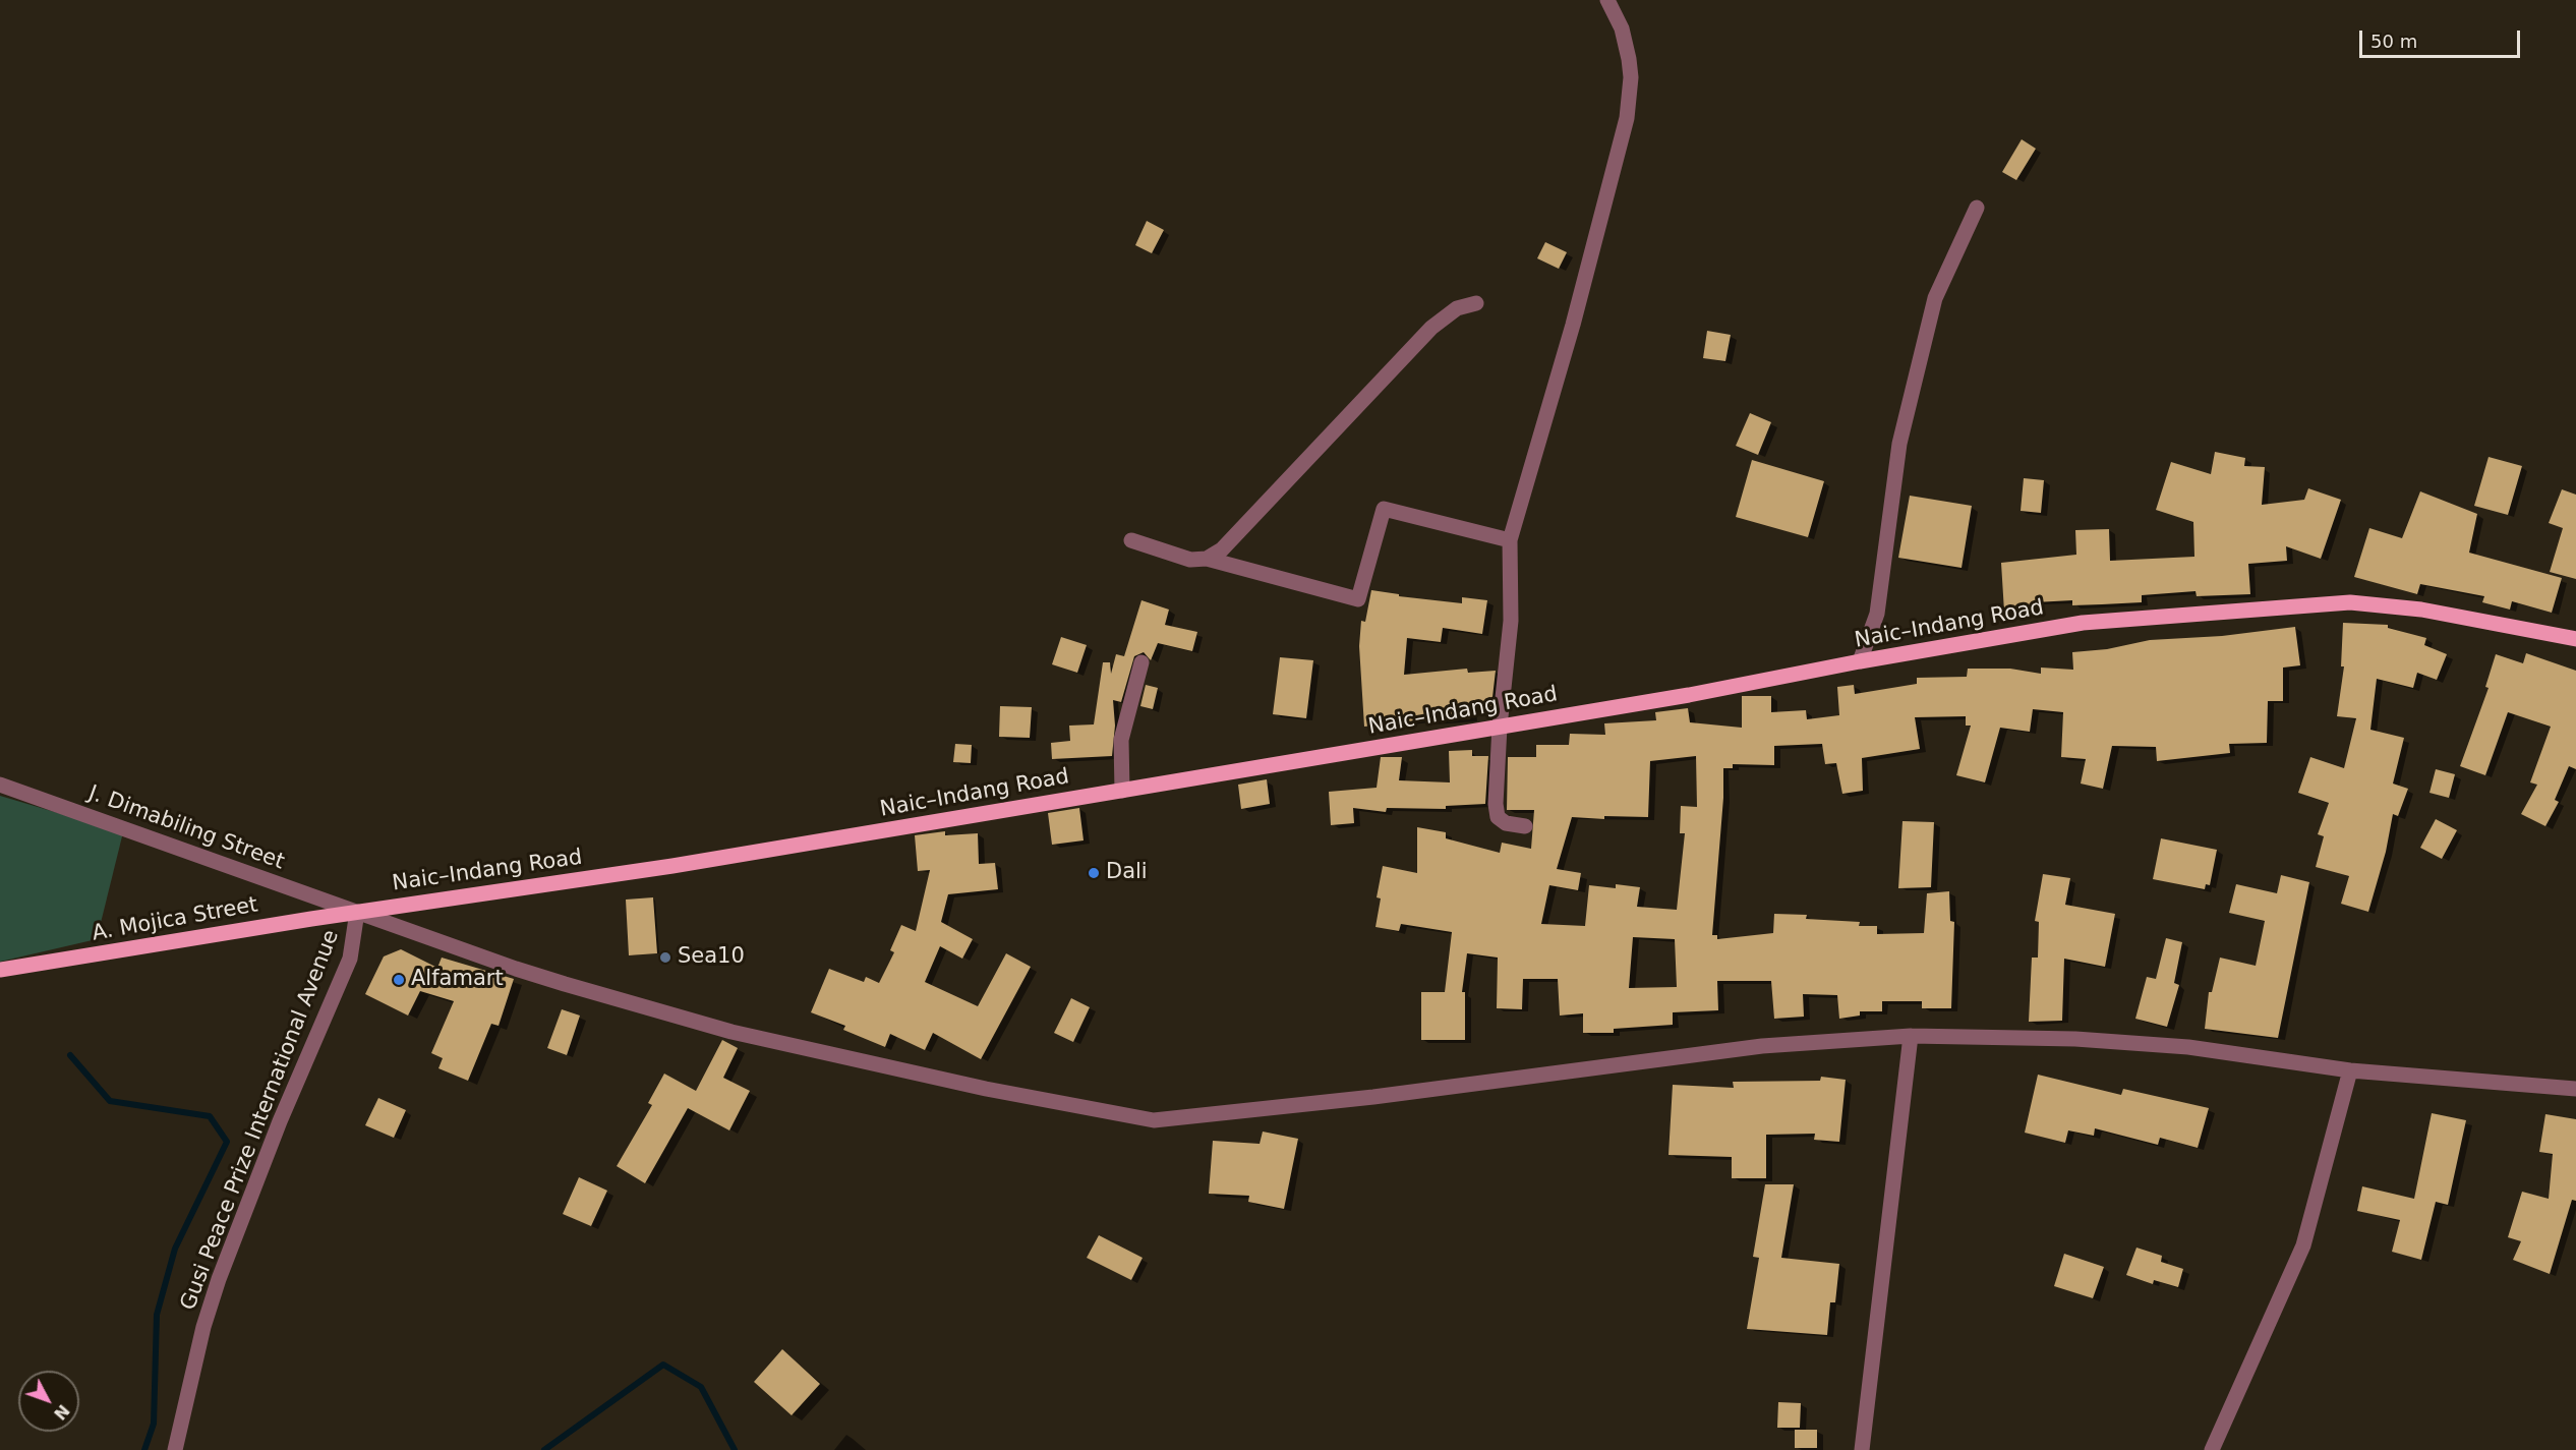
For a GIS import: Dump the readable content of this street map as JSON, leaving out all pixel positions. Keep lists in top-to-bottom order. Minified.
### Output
{"streets":{"main road":["Naic–Indang Road","A. Mojica Street"],"street":["J. Dimabiling Street","Gusi Peace Prize International Avenue"]},"crossings":[["Naic–Indang Road","J. Dimabiling Street"],["Naic–Indang Road","A. Mojica Street"],["Naic–Indang Road","Gusi Peace Prize International Avenue"],["J. Dimabiling Street","A. Mojica Street"],["J. Dimabiling Street","Gusi Peace Prize International Avenue"],["A. Mojica Street","Gusi Peace Prize International Avenue"]],"places":["Dali","Sea10","Alfamart"],"scale_bar":"50 m","north":"bottom right"}
